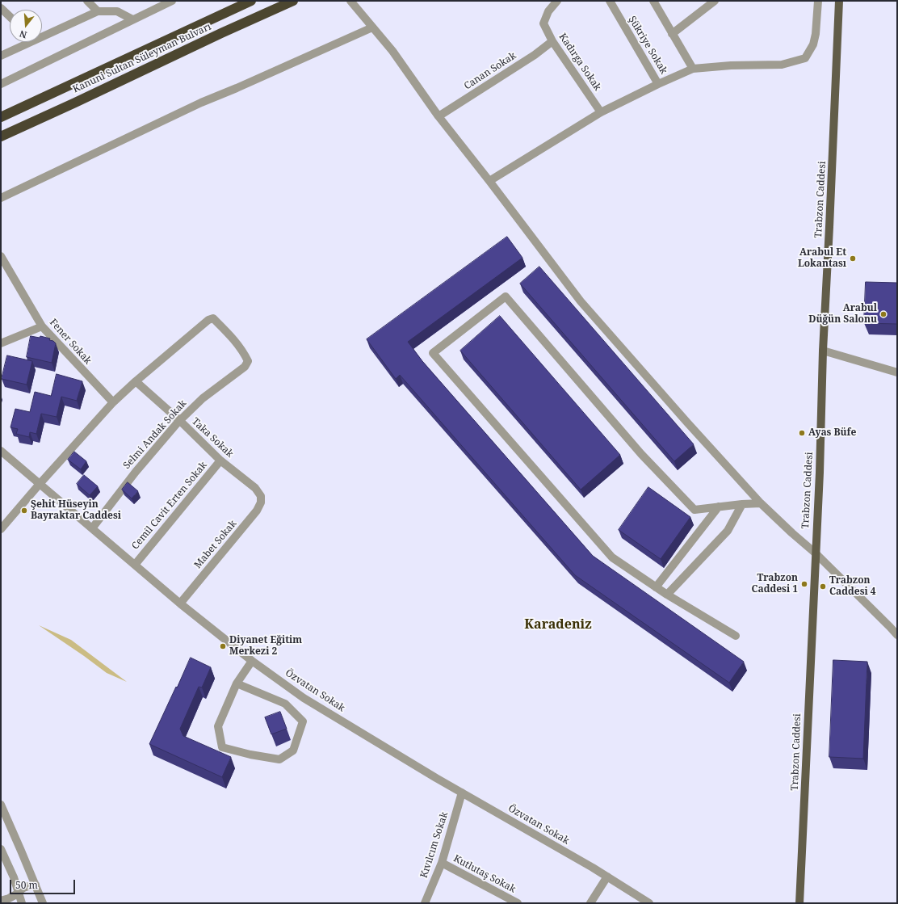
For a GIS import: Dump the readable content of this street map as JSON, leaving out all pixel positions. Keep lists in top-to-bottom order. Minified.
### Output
{"streets":{"highway":["Kanuni Sultan Süleyman Bulvarı"],"main road":["Trabzon Caddesi"],"street":["Şükriye Sokak","Kadırga Sokak","Canan Sokak","Fener Sokak","Selmi Andak Sokak","Taka Sokak","Cemil Cavit Erten Sokak","Mabet Sokak","Özvatan Sokak","Kıvılcım Sokak","Kutlutaş Sokak"]},"crossings":[["Kadırga Sokak","Canan Sokak"],["Selmi Andak Sokak","Taka Sokak"],["Selmi Andak Sokak","Özvatan Sokak"],["Taka Sokak","Cemil Cavit Erten Sokak"],["Taka Sokak","Mabet Sokak"],["Cemil Cavit Erten Sokak","Özvatan Sokak"],["Mabet Sokak","Özvatan Sokak"],["Özvatan Sokak","Kıvılcım Sokak"],["Kıvılcım Sokak","Kutlutaş Sokak"]],"districts":["Karadeniz"],"places":["Arabul Et Lokantası","Arabul Düğün Salonu","Ayas Büfe","Şehit Hüseyin Bayraktar Caddesi","Trabzon Caddesi 1","Trabzon Caddesi 4","Diyanet Eğitim Merkezi 2"],"scale_bar":"50 m","north":"bottom"}
